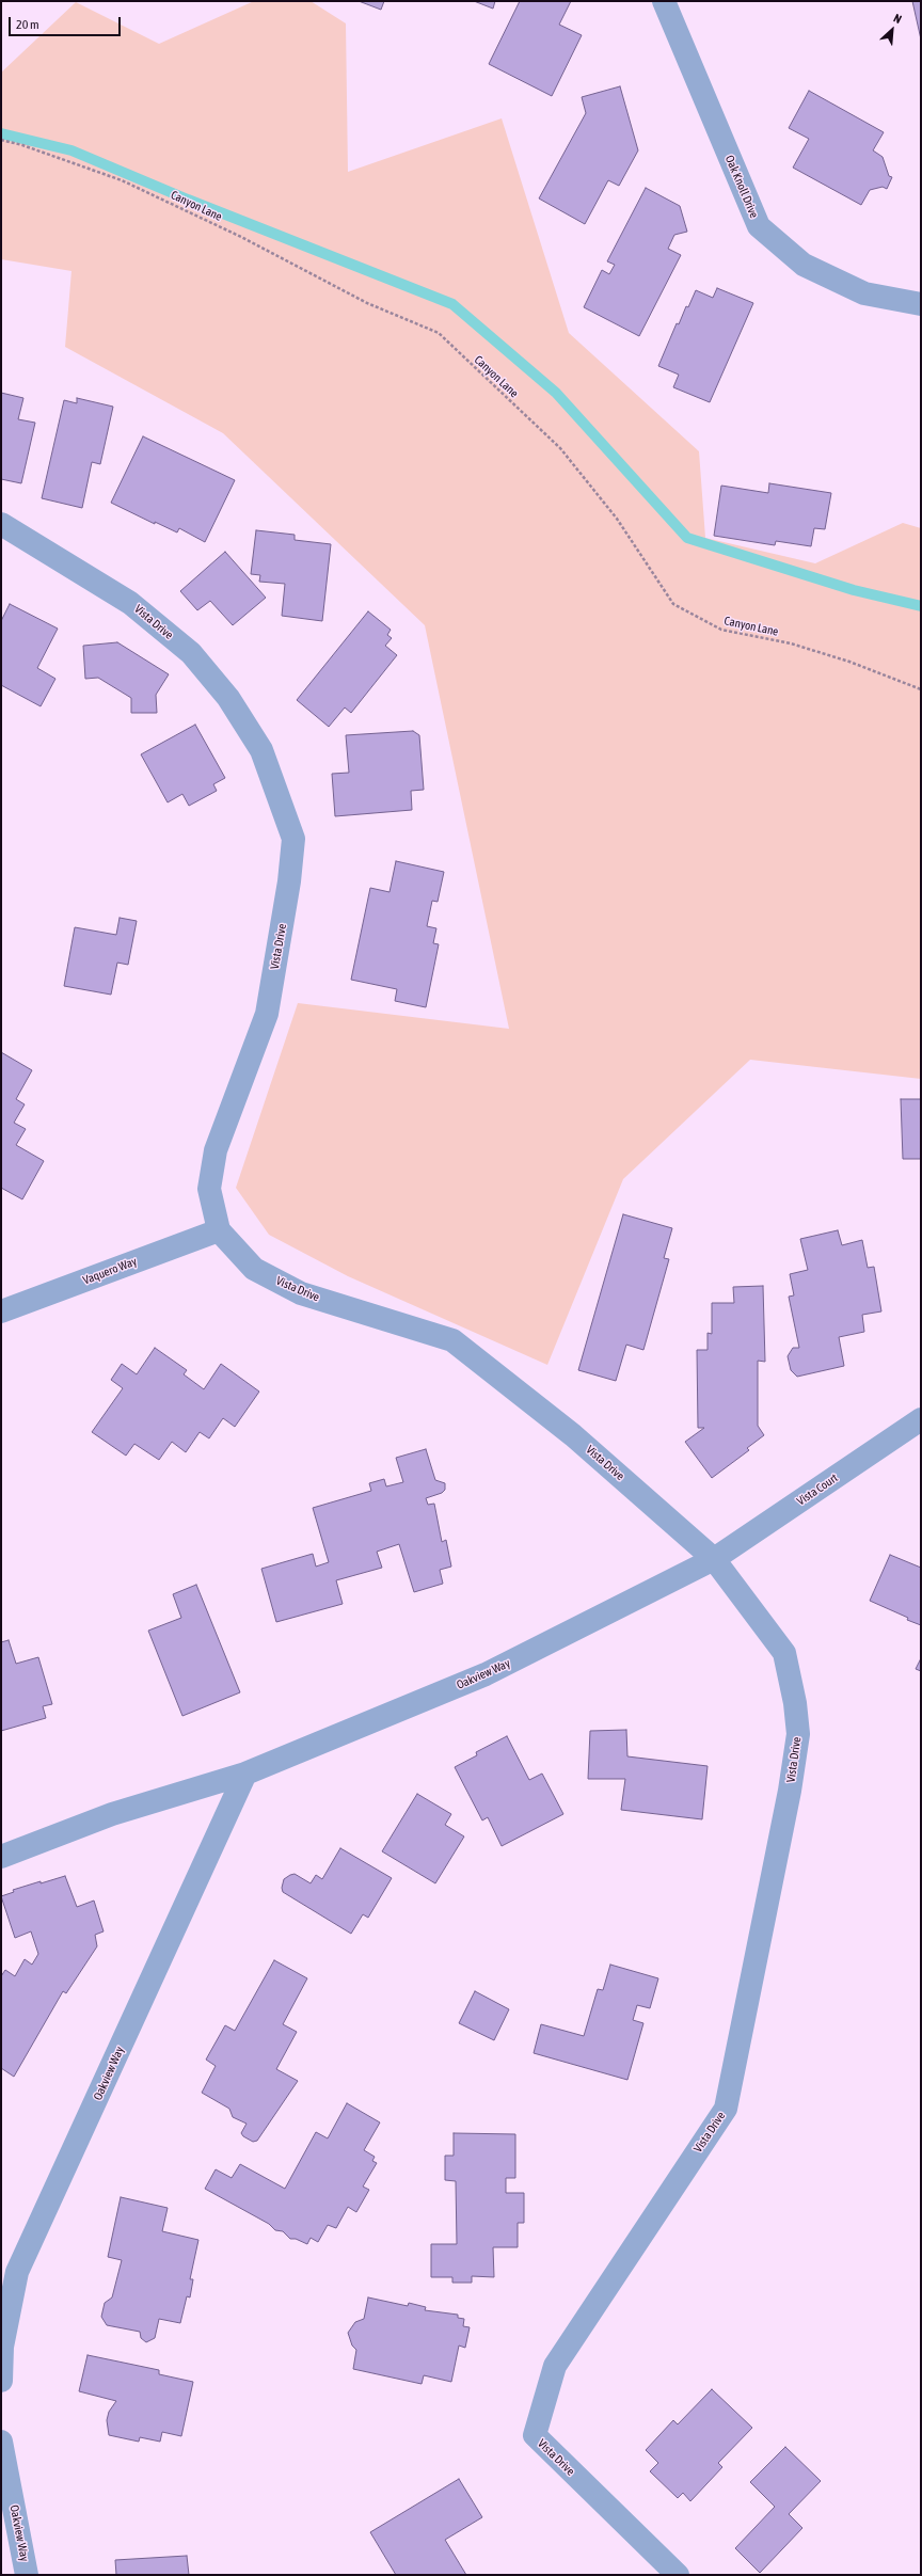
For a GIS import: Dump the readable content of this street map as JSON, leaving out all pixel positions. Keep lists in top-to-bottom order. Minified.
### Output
{"streets":{"street":["Oak Knoll Drive","Vista Drive","Vaquero Way","Vista Court","Oakview Way"],"path":["Canyon Lane"]},"crossings":[["Vista Drive","Vaquero Way"],["Vista Drive","Vista Court"],["Vista Drive","Oakview Way"],["Vista Court","Oakview Way"]],"scale_bar":"20 m","north":"top right"}
